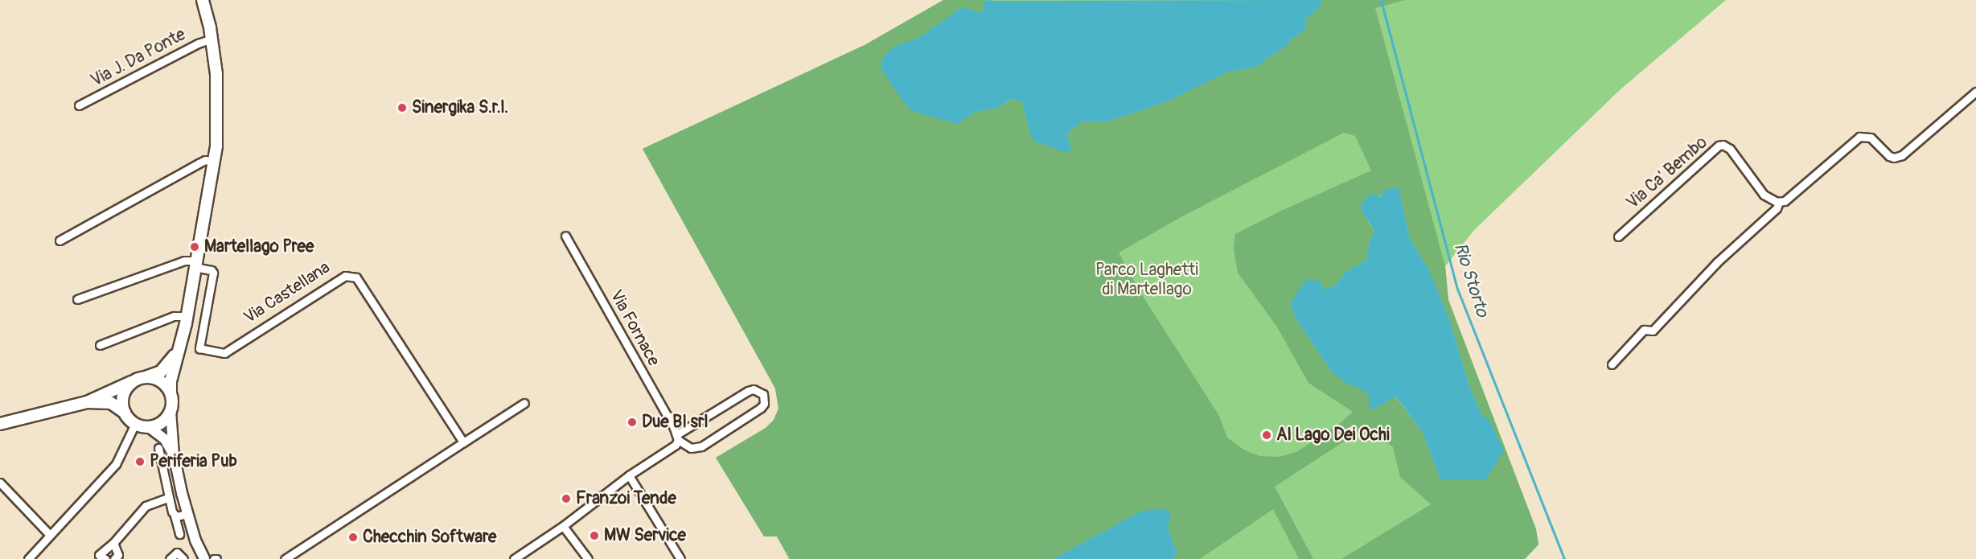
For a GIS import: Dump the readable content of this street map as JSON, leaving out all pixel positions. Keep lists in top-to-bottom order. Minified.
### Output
{"streets":{"street":["Via J. Da Ponte","Via Ca' Bembo","Via Castellana","Via Fornace"]},"water":["Rio Storto"],"parks":["Parco Laghetti di Martellago"],"places":["Sinergika S.r.l.","Martellago Pree","Due BI srl","Al Lago Dei Ochi","Periferia Pub","Franzoi Tende","MW Service","Checchin Software"]}
